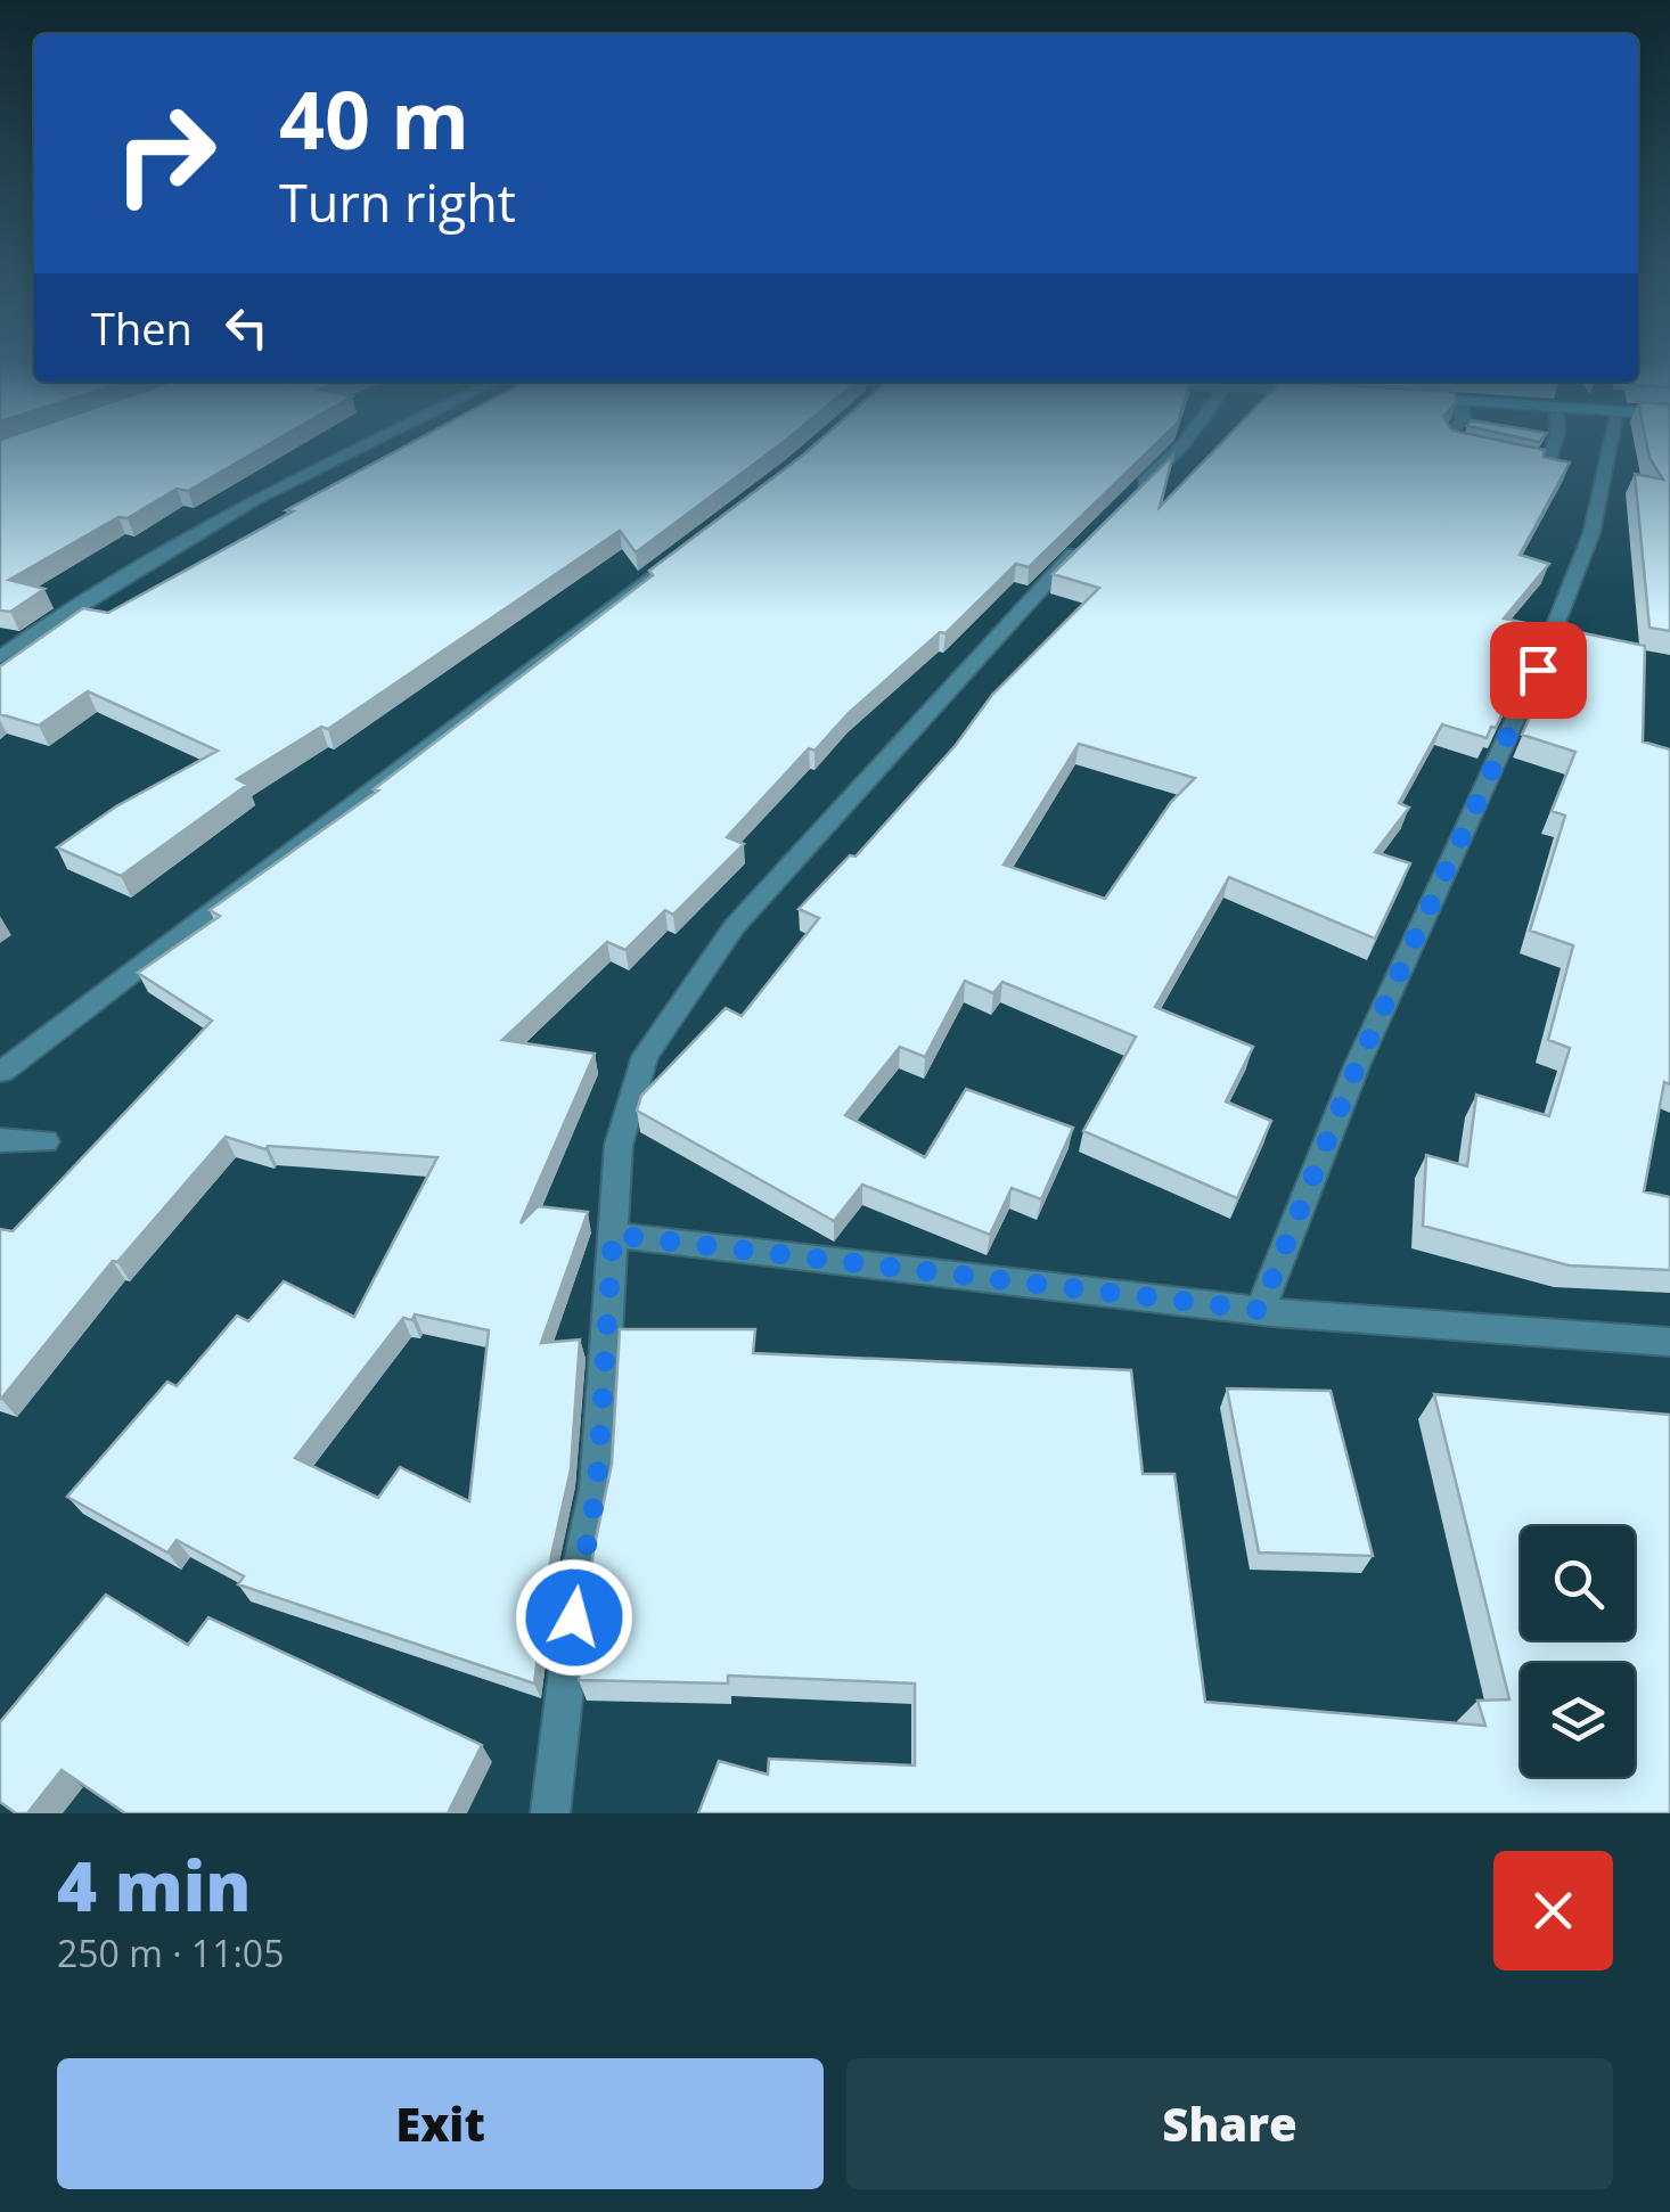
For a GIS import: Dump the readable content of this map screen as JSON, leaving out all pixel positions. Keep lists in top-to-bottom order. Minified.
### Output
{"page":{"turn":["40 m","Turn right"],"then":"Then","heading":["4 min","250 m · 11:05"],"buttons":["Exit","Share"]}}
